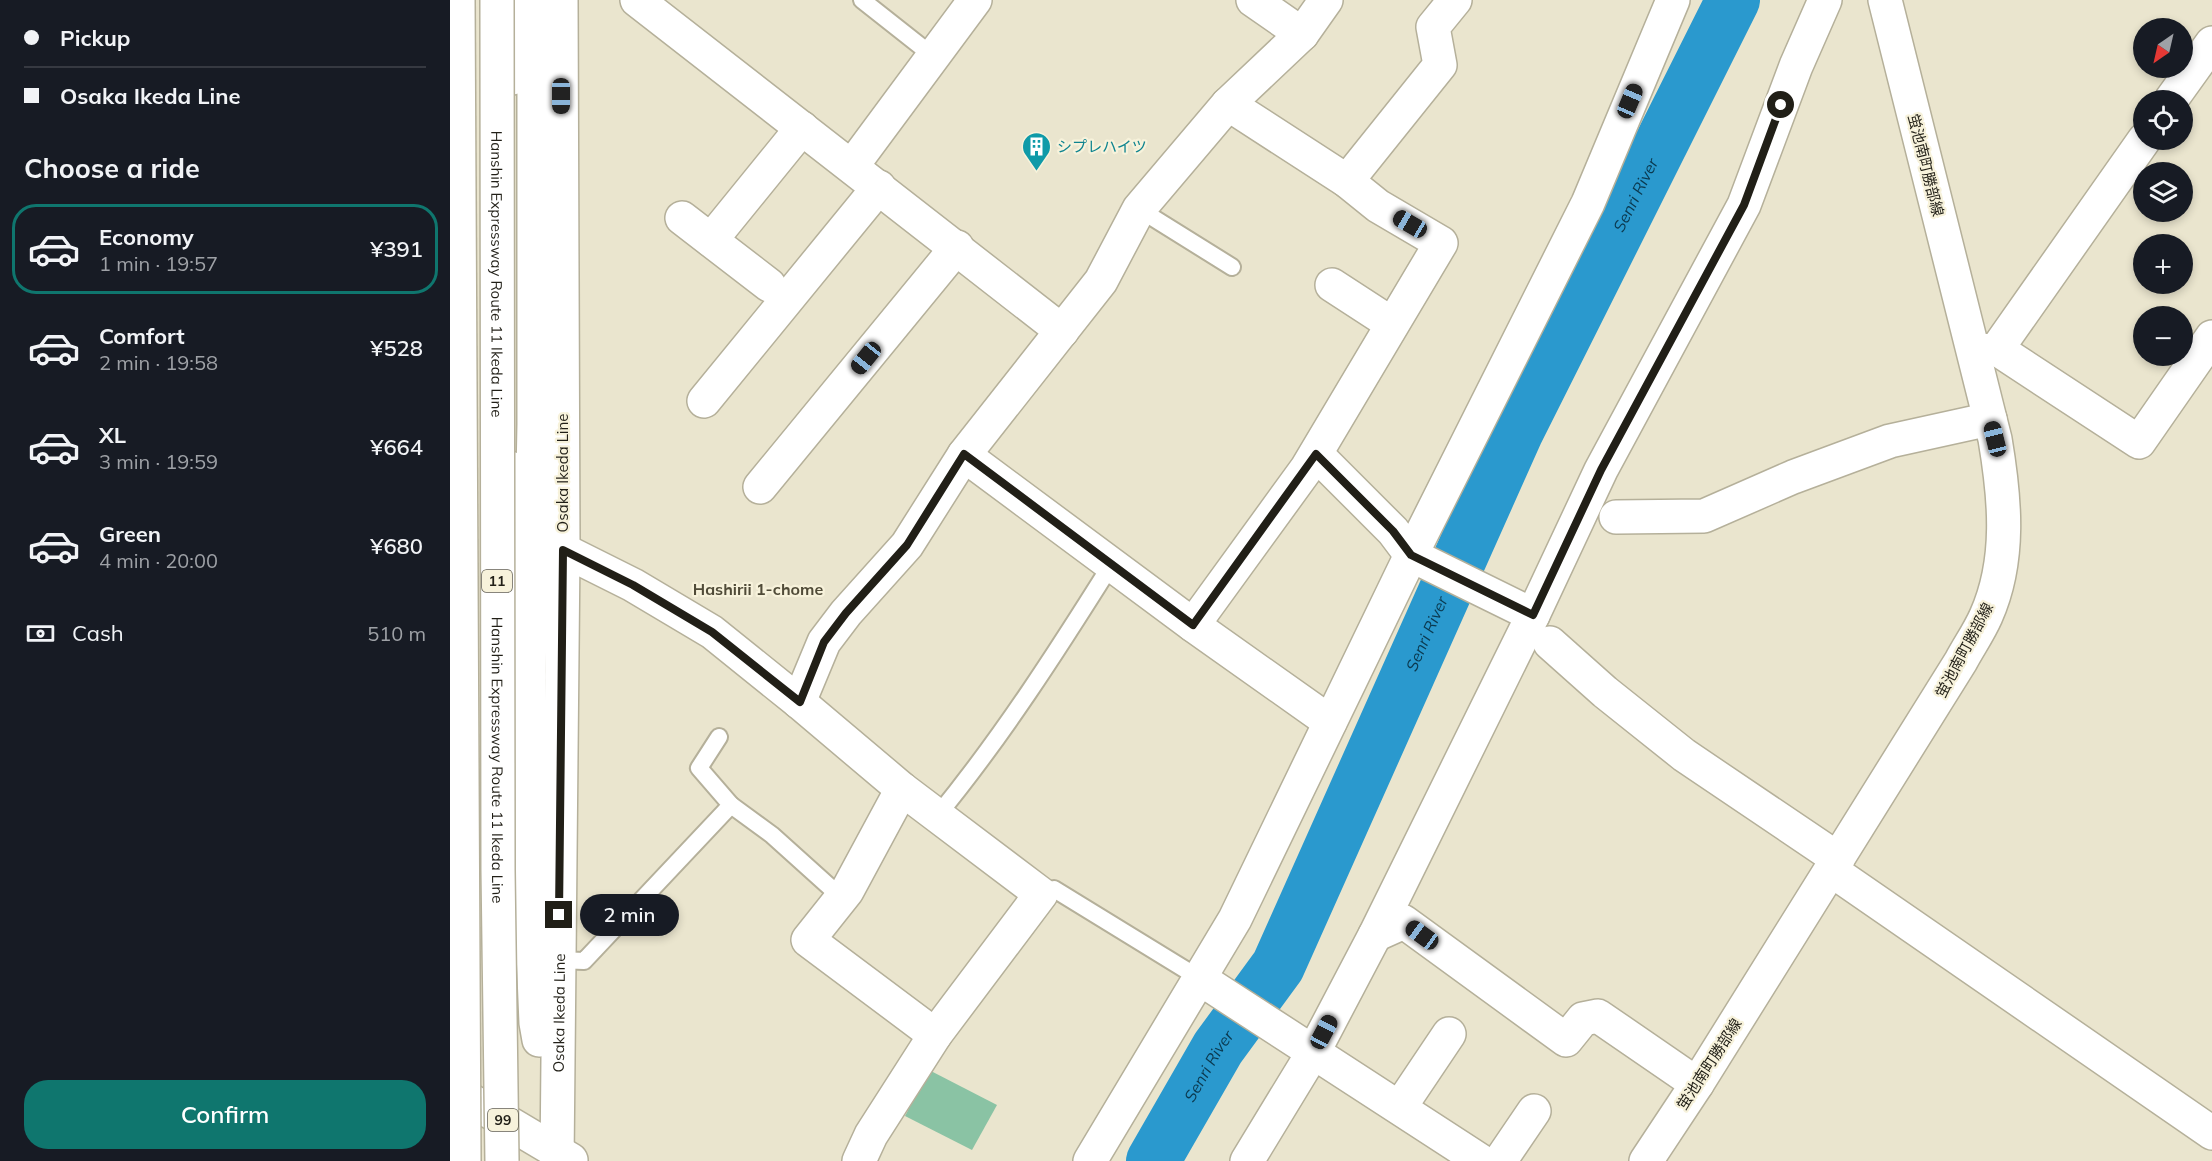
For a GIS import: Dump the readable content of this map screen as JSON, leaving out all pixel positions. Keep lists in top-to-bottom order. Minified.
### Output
{"streets":{"main road":["蛍池南町勝部線","Hanshin Expressway Route 11 Ikeda Line","Osaka Ikeda Line","11","99"]},"crossings":[["Osaka Ikeda Line","99"]],"districts":["Hashirii 1-chome"],"water":["Senri River"],"places":{"building":["シプレハイツ"]},"north":"bottom left","page":{"banner":["Pickup","Osaka Ikeda Line"],"map_buttons":["+","−"],"heading":"Choose a ride","list":[{"name":"Economy","note":"1 min · 19:57","value":"¥391"},{"name":"Comfort","note":"2 min · 19:58","value":"¥528"},{"name":"XL","note":"3 min · 19:59","value":"¥664"},{"name":"Green","note":"4 min · 20:00","value":"¥680"}],"pay":["Cash","510 m"],"bubble":"2 min","buttons":"Confirm"}}
